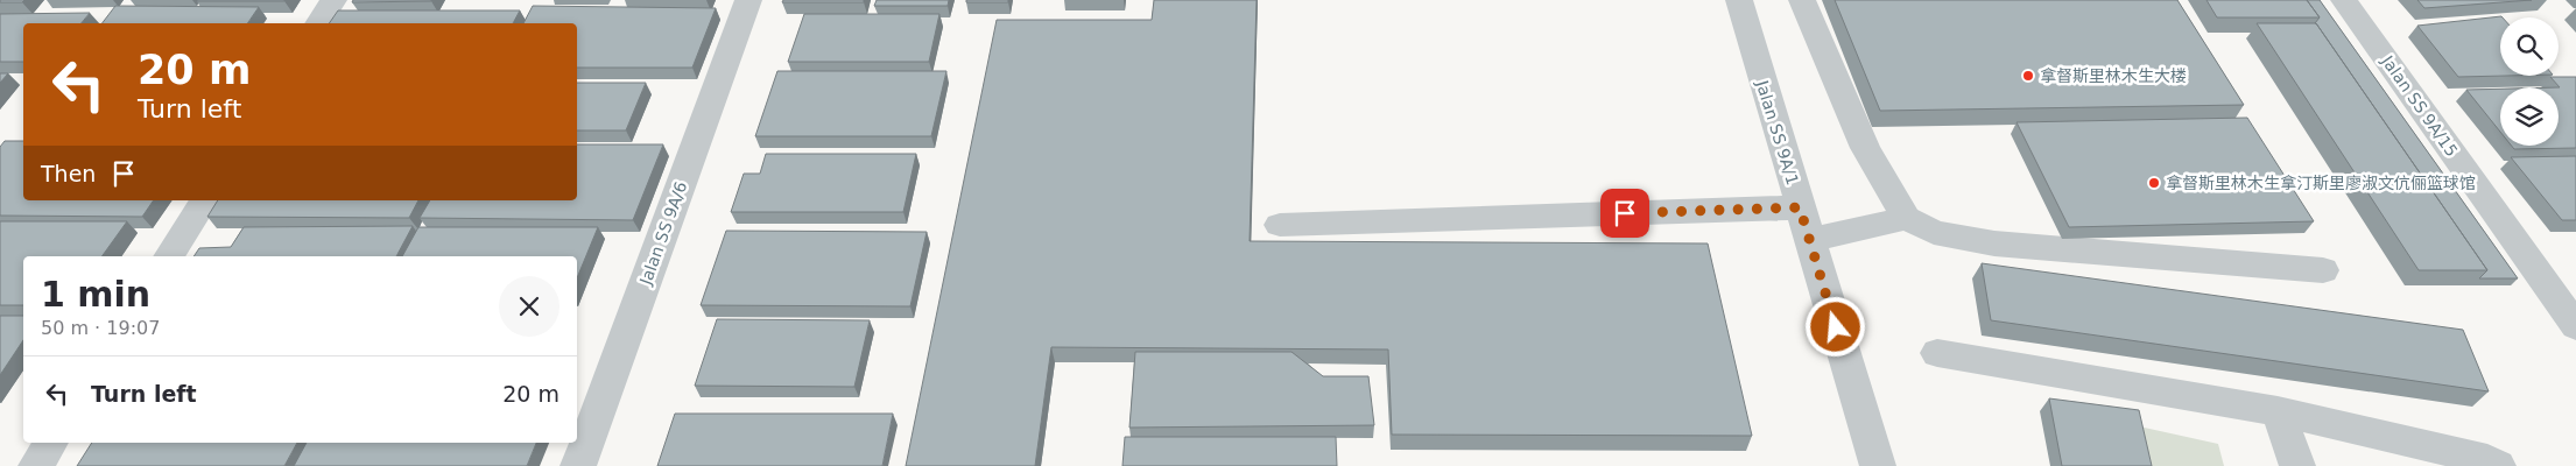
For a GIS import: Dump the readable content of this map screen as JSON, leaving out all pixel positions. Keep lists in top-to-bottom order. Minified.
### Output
{"streets":{"street":["Jalan SS 9A/15","Jalan SS 9A/1","Jalan SS 9A/6"]},"places":["拿督斯里林木生大楼","拿督斯里林木生拿汀斯里廖淑文伉俪篮球馆"],"page":{"turn":["20 m","Turn left"],"then":"Then","heading":["1 min","50 m · 19:07"],"list":[{"name":"Turn left","value":"20 m"}]}}
